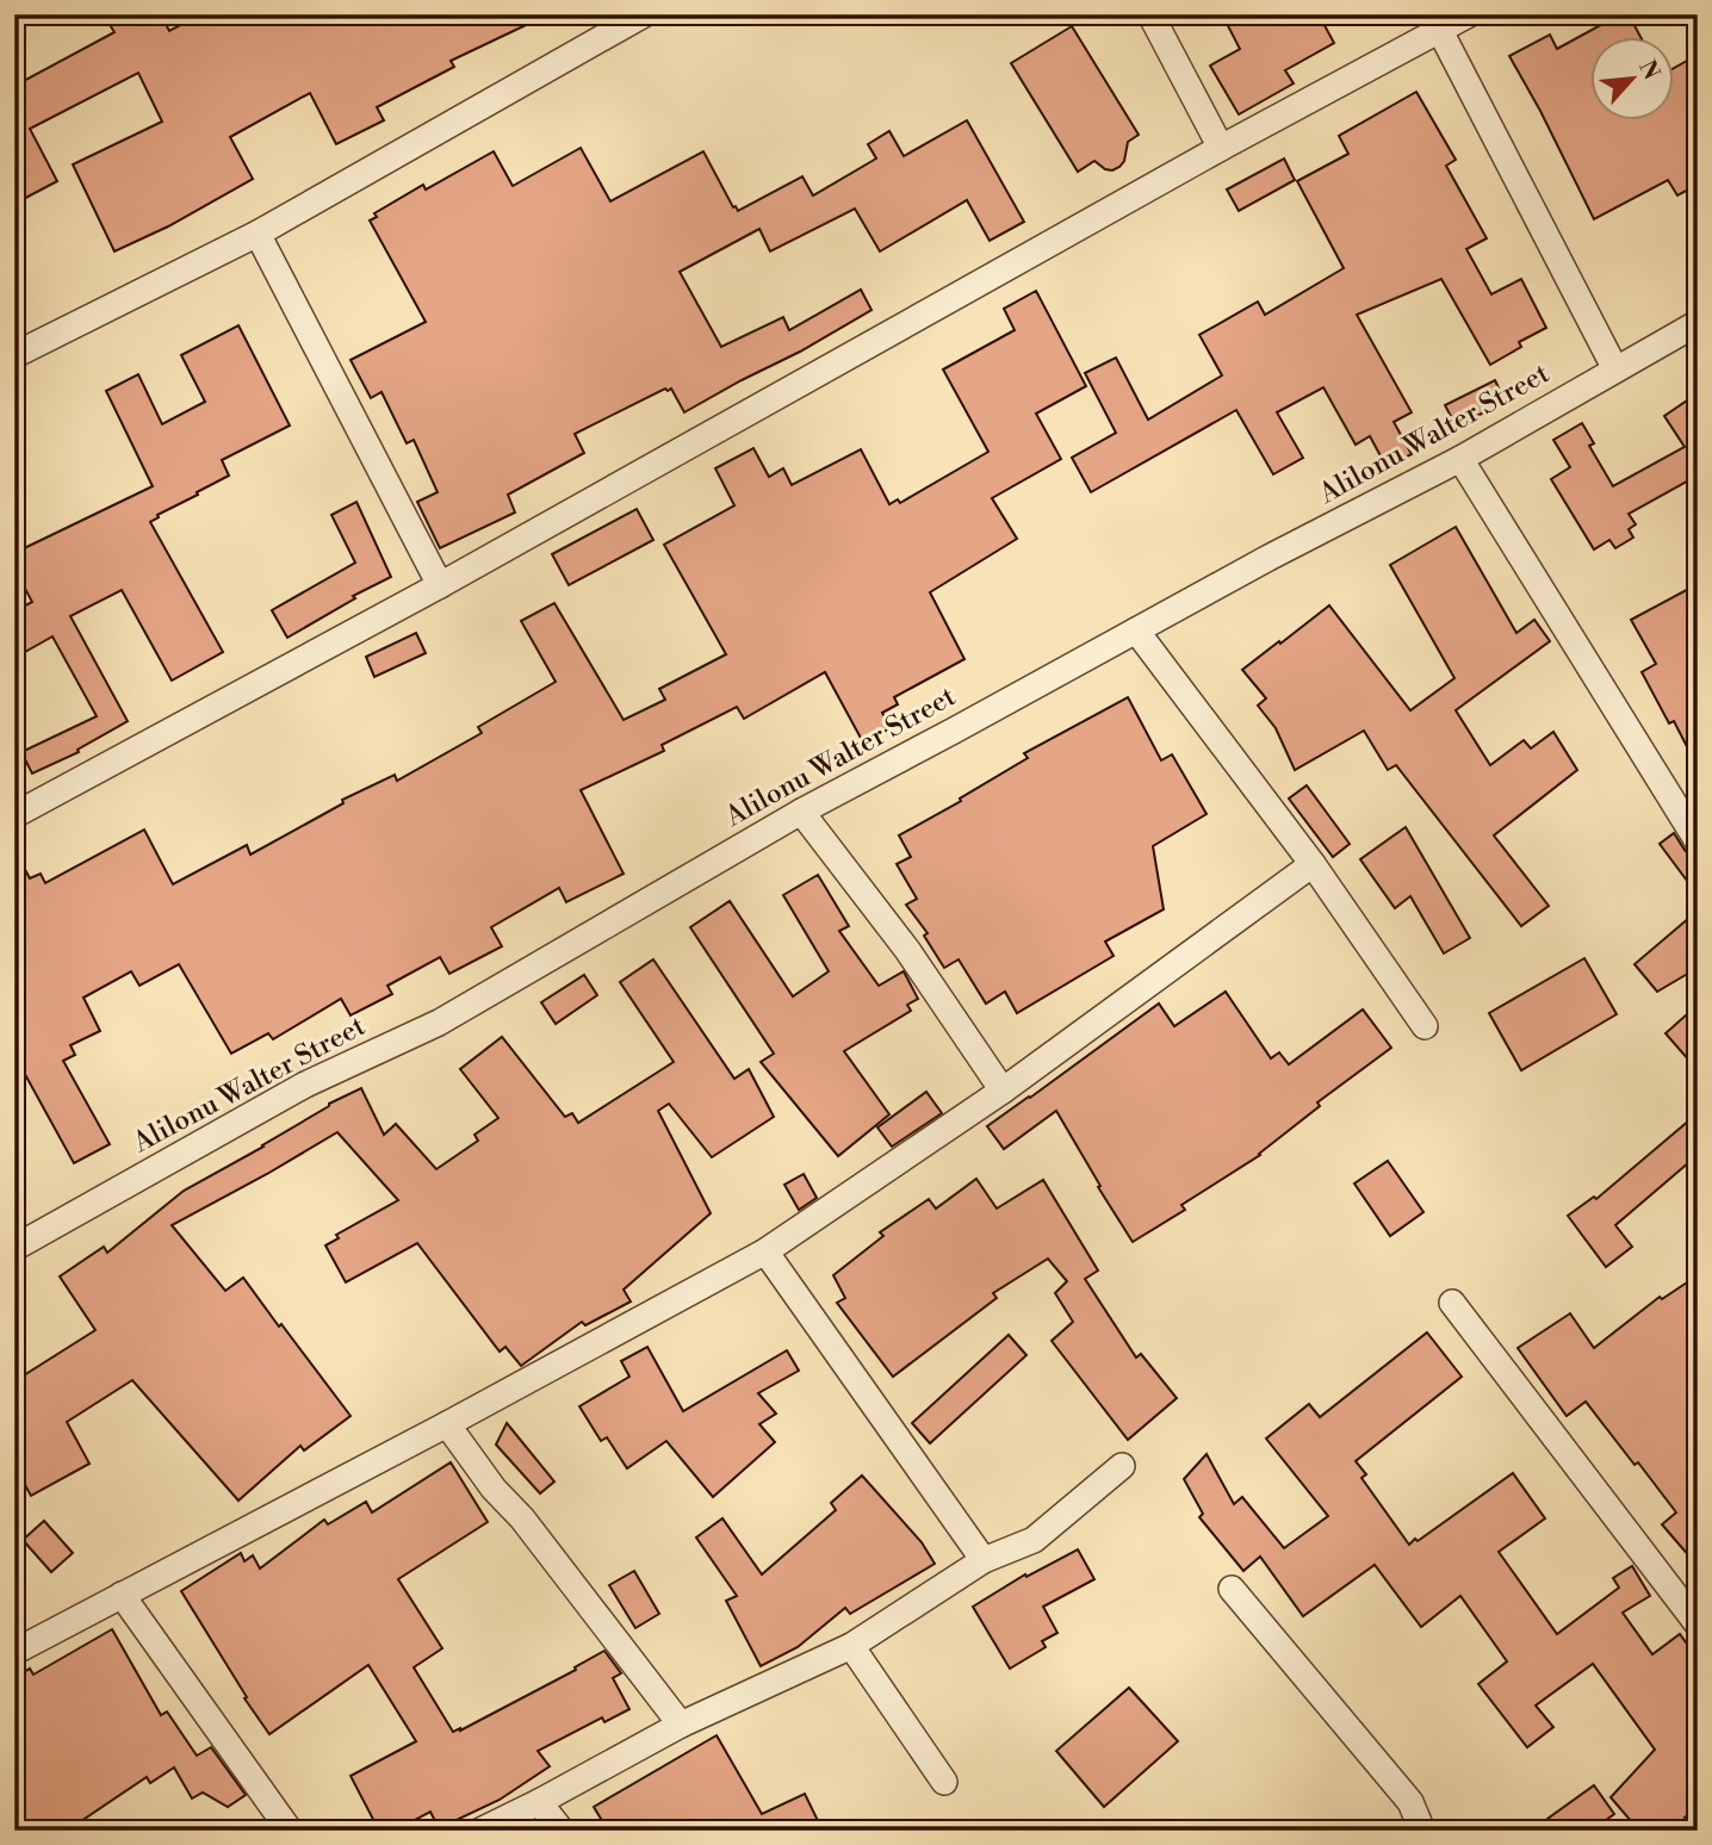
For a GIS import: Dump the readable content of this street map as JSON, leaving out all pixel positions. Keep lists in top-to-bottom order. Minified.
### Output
{"streets":{"street":["Alilonu Walter Street"]},"north":"top right"}
